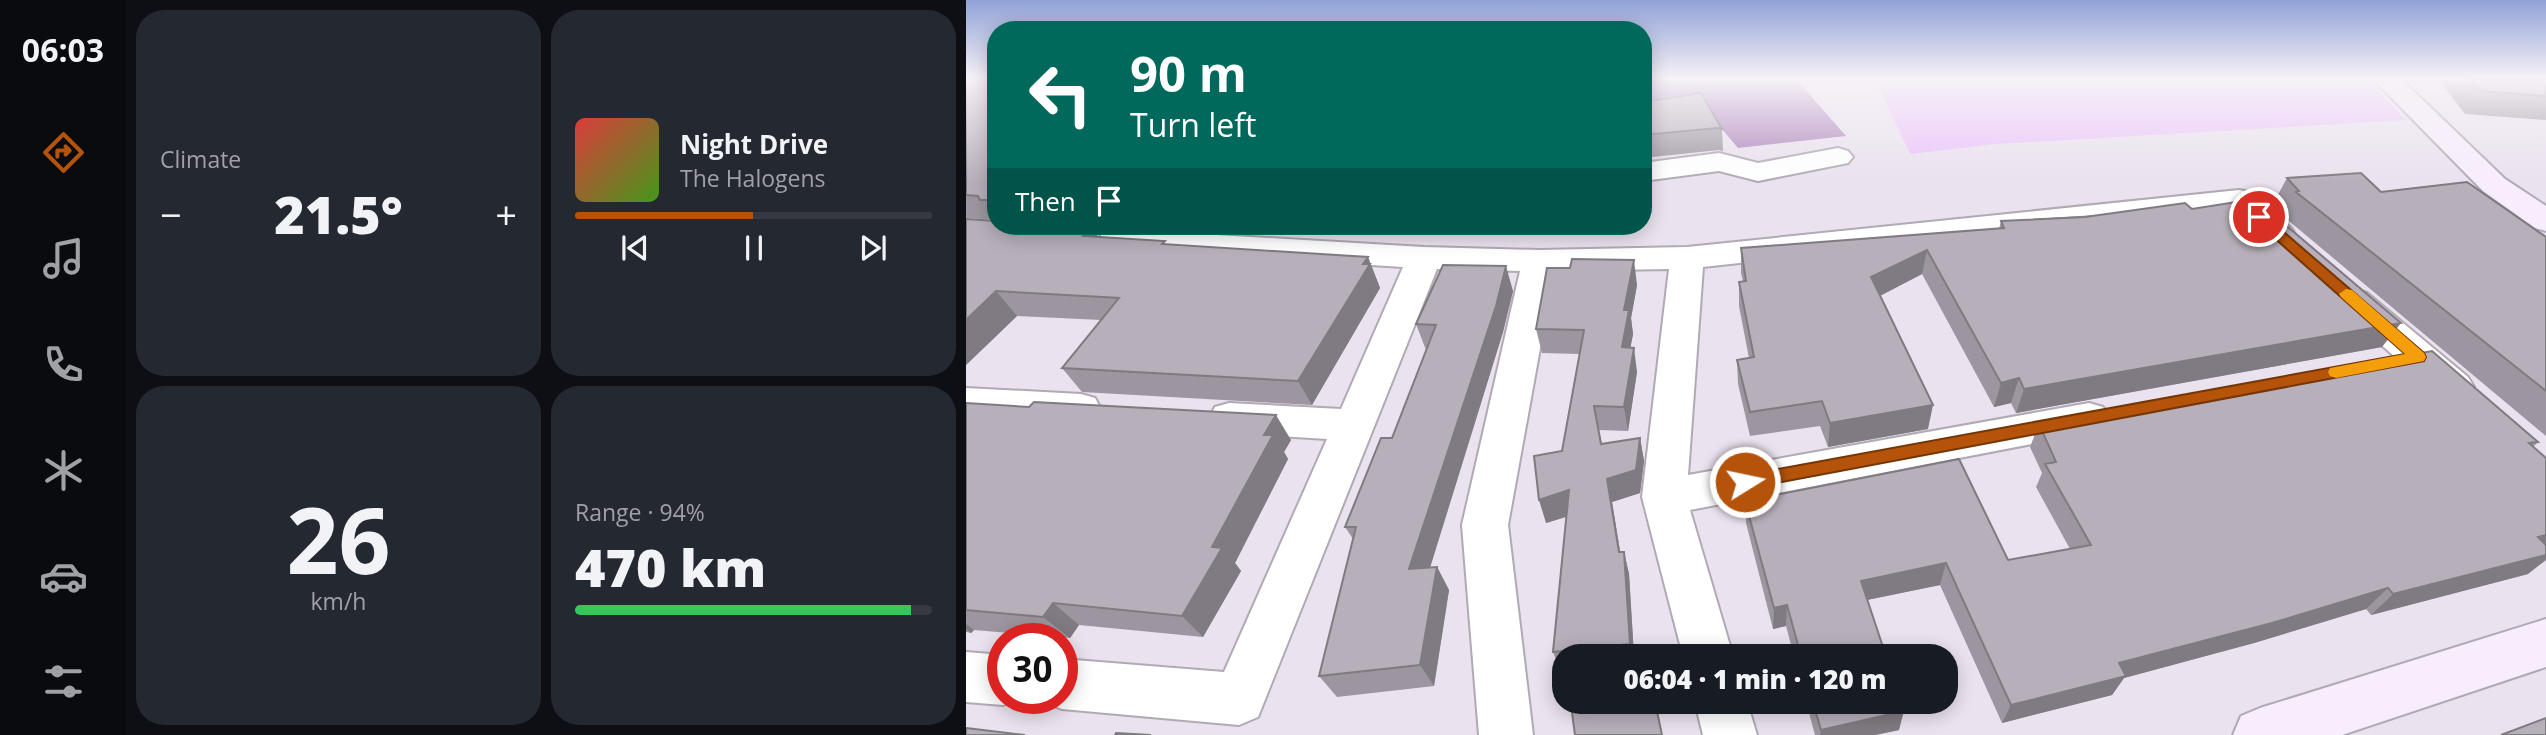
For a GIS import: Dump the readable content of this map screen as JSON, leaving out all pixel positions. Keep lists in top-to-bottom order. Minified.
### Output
{"page":{"tabs":"06:03","tile":["Climate",["26","km/h"],["Range · 94%","470 km"]],"turn":["90 m","Turn left"],"song":["Night Drive","The Halogens"],"then":"Then","heat":["−","21.5°","+"],"limit":"30","trip":"06:04 · 1 min · 120 m"}}
